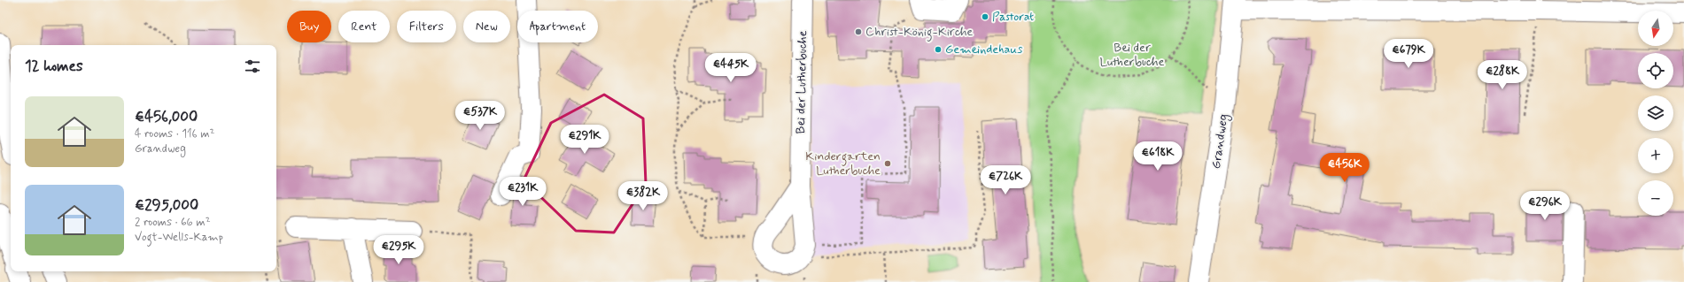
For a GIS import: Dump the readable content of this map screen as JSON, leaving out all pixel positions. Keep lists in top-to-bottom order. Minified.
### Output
{"streets":{"street":["Bei der Lutherbuche","Grandweg"]},"parks":["Bei der Lutherbuche"],"places":["Pastorat","Christ-König-Kirche","Gemeindehaus","Kindergarten Lutherbuche"],"north":"bottom","page":{"map_buttons":["+","−"],"chip":["Buy","Rent","Filters","New","Apartment"],"price":["€679K","€445K","€288K","€537K","€291K","€618K","€456K","€726K","€231K","€382K","€296K","€295K"],"heading":"12 homes","list":[{"name":"€456,000","note":"4 rooms · 116 m² · Grandweg"},{"name":"€295,000","note":"2 rooms · 66 m² · Vogt-Wells-Kamp"}]}}
